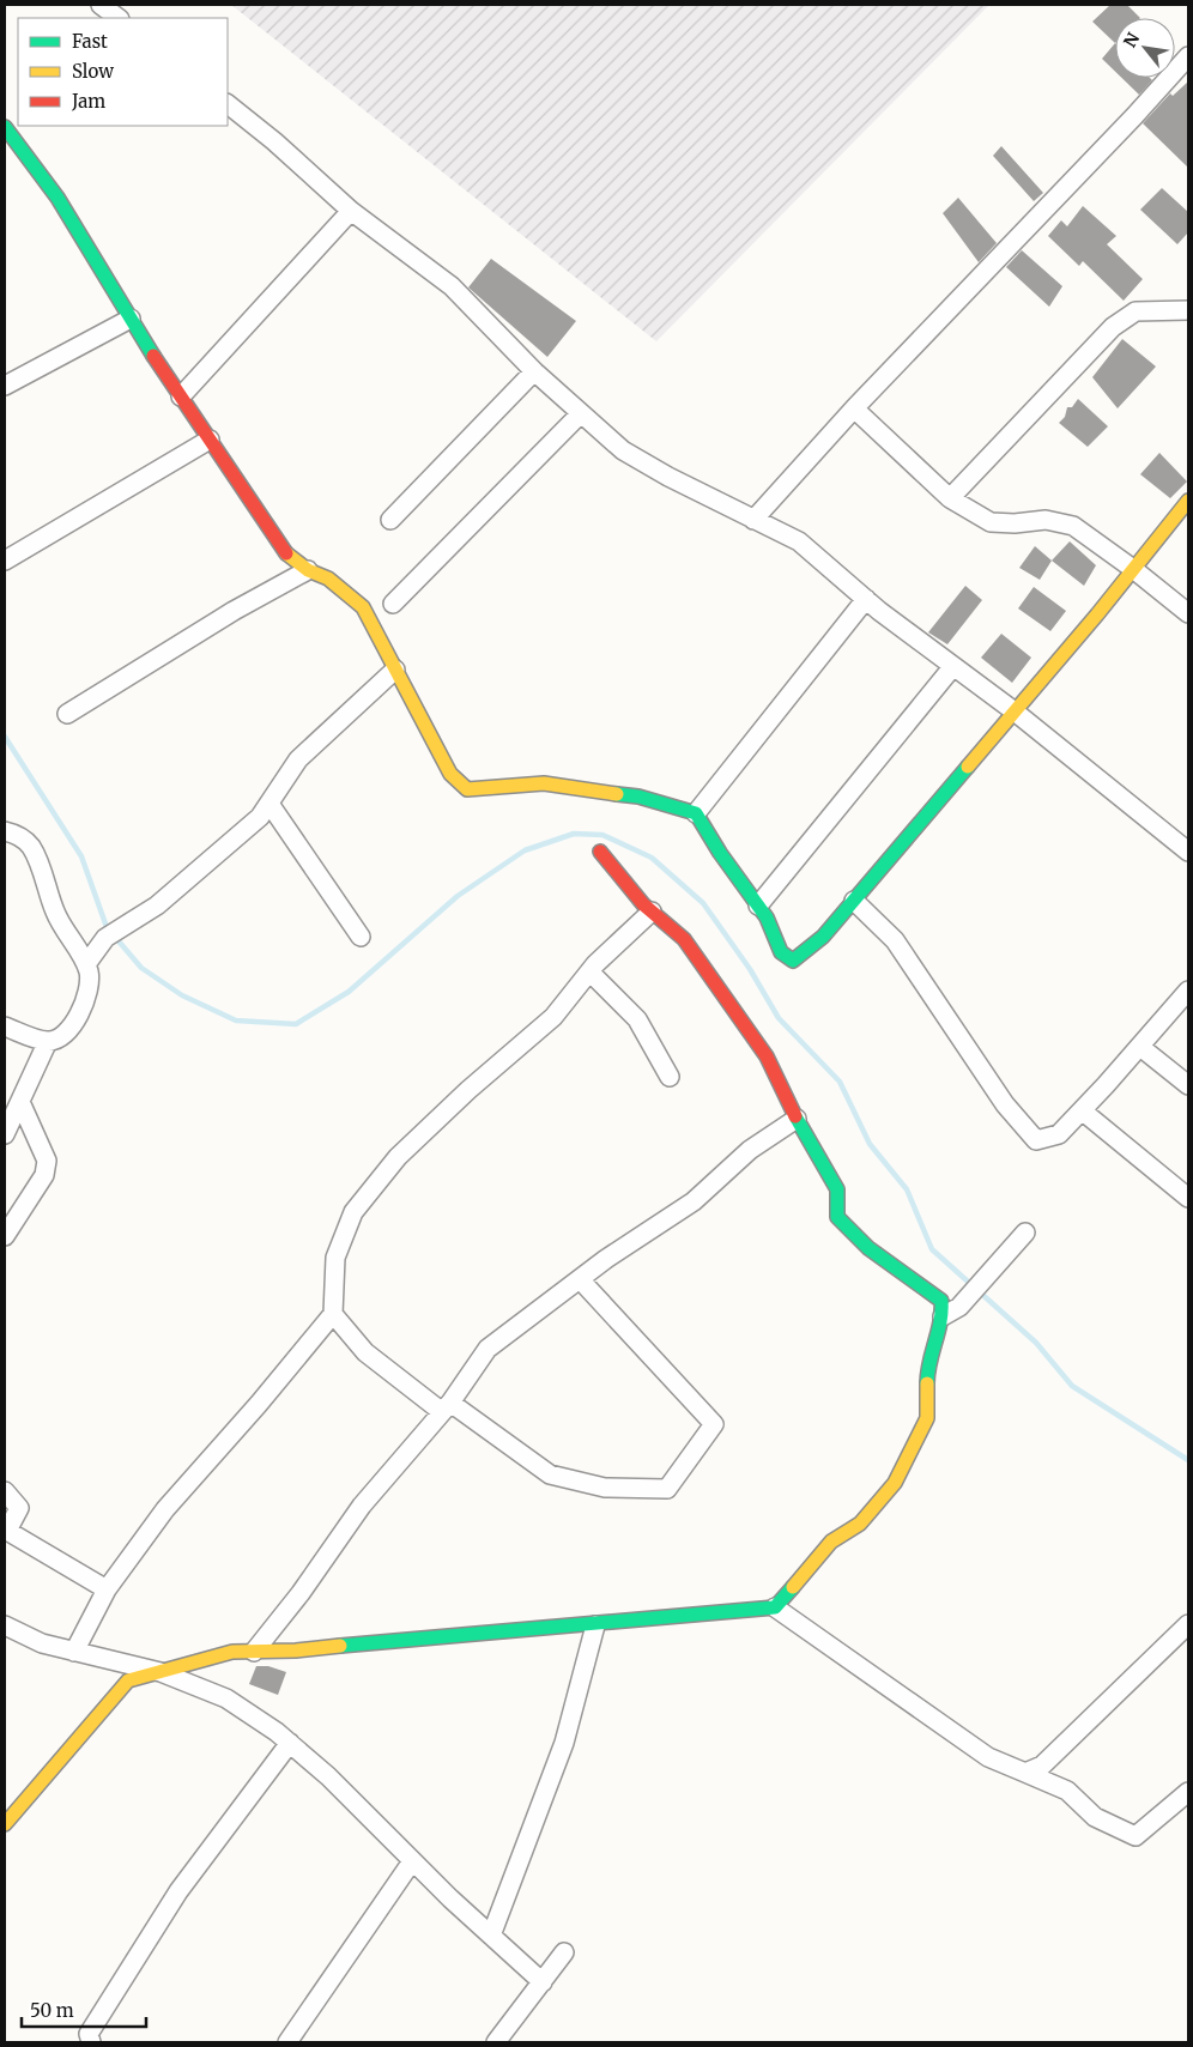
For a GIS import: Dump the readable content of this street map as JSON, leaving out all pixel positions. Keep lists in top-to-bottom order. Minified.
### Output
{"legend":["Fast","Slow","Jam"],"scale_bar":"50 m","north":"top left"}
